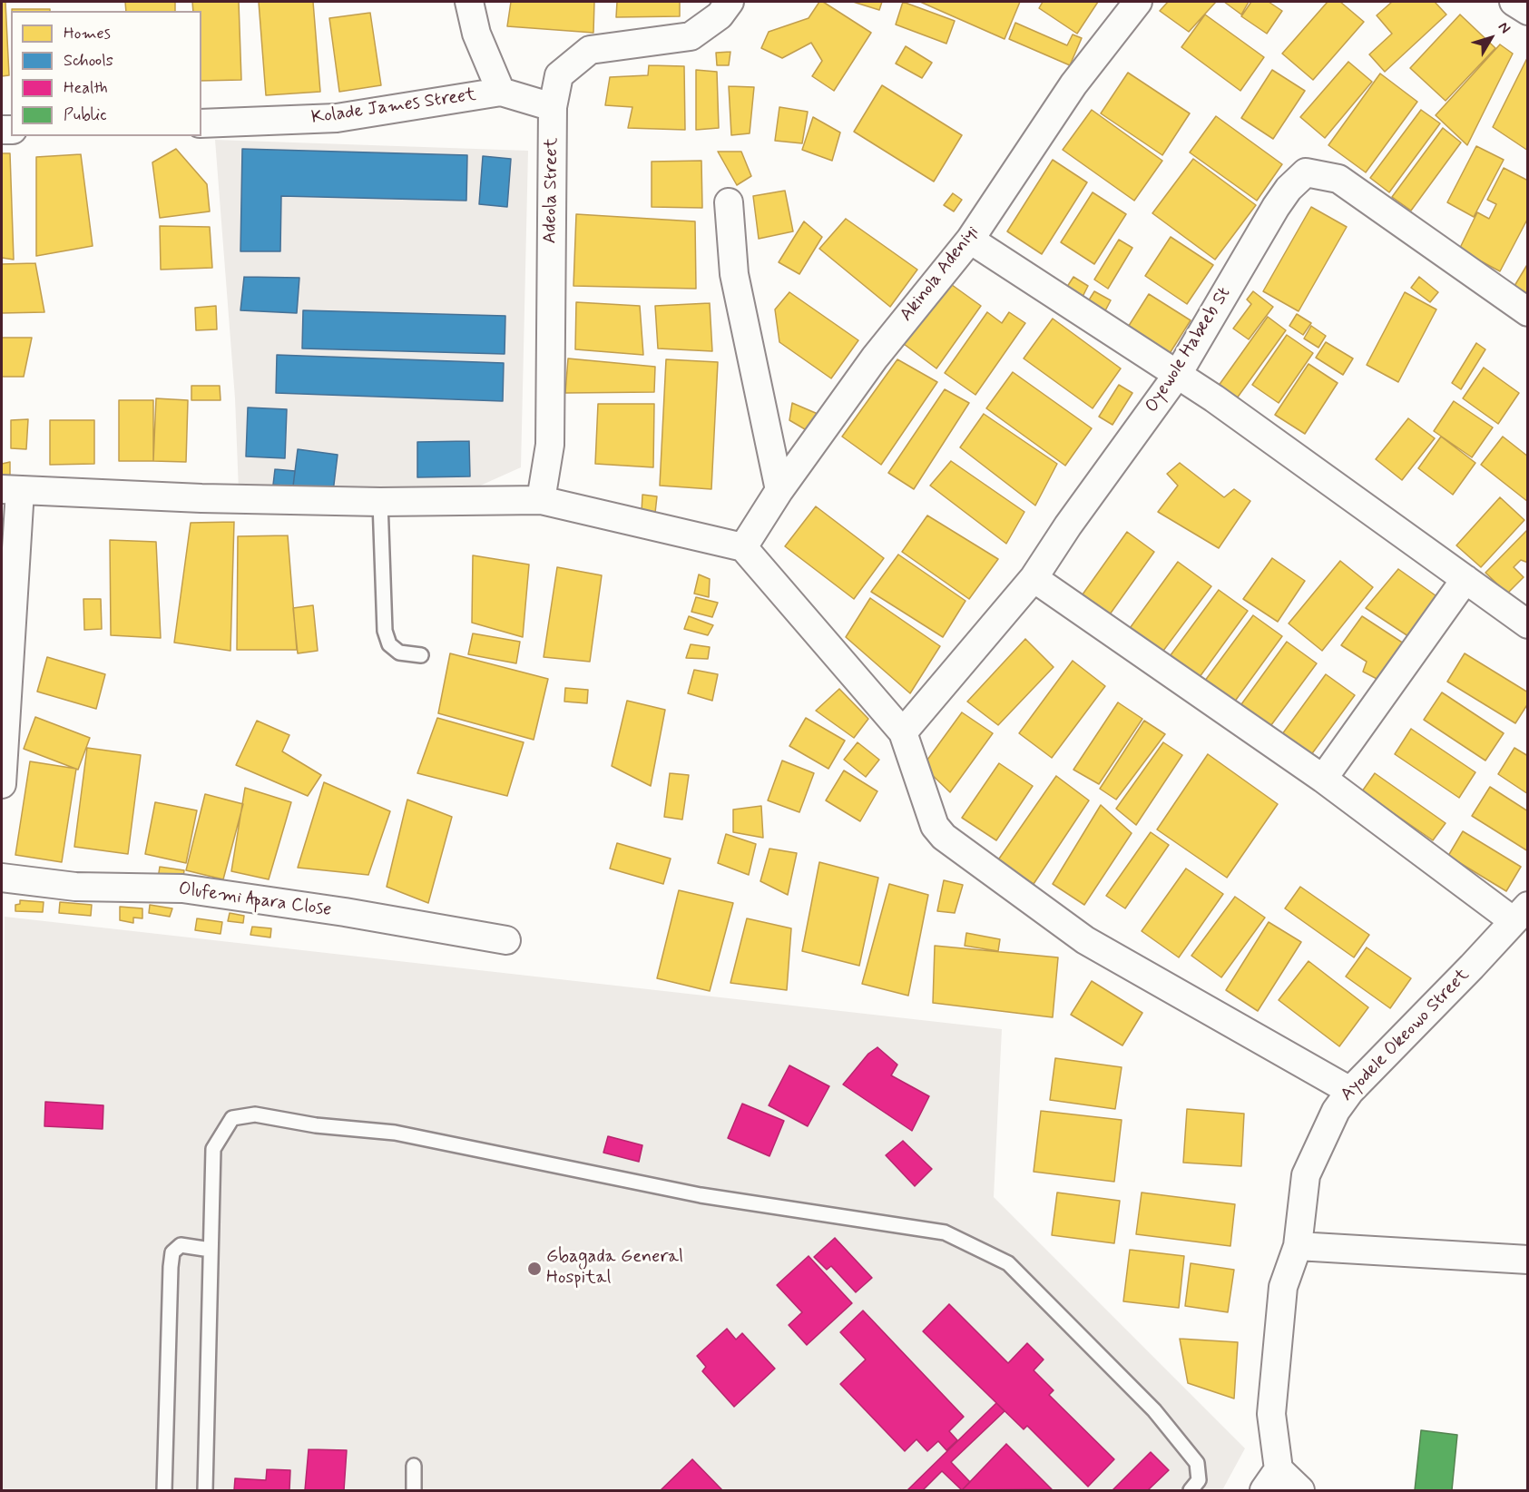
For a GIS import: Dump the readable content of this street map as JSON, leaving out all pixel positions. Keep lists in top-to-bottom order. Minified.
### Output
{"streets":{"street":["Kolade James Street","Adeola Street","Akinola Adeniyi","Oyewole Habeeb St","Olufemi Apara Close","Ayodele Okeowo Street"]},"crossings":[["Kolade James Street","Adeola Street"]],"places":["Gbagada General Hospital"],"legend":["Homes","Schools","Health","Public"],"north":"top right"}
